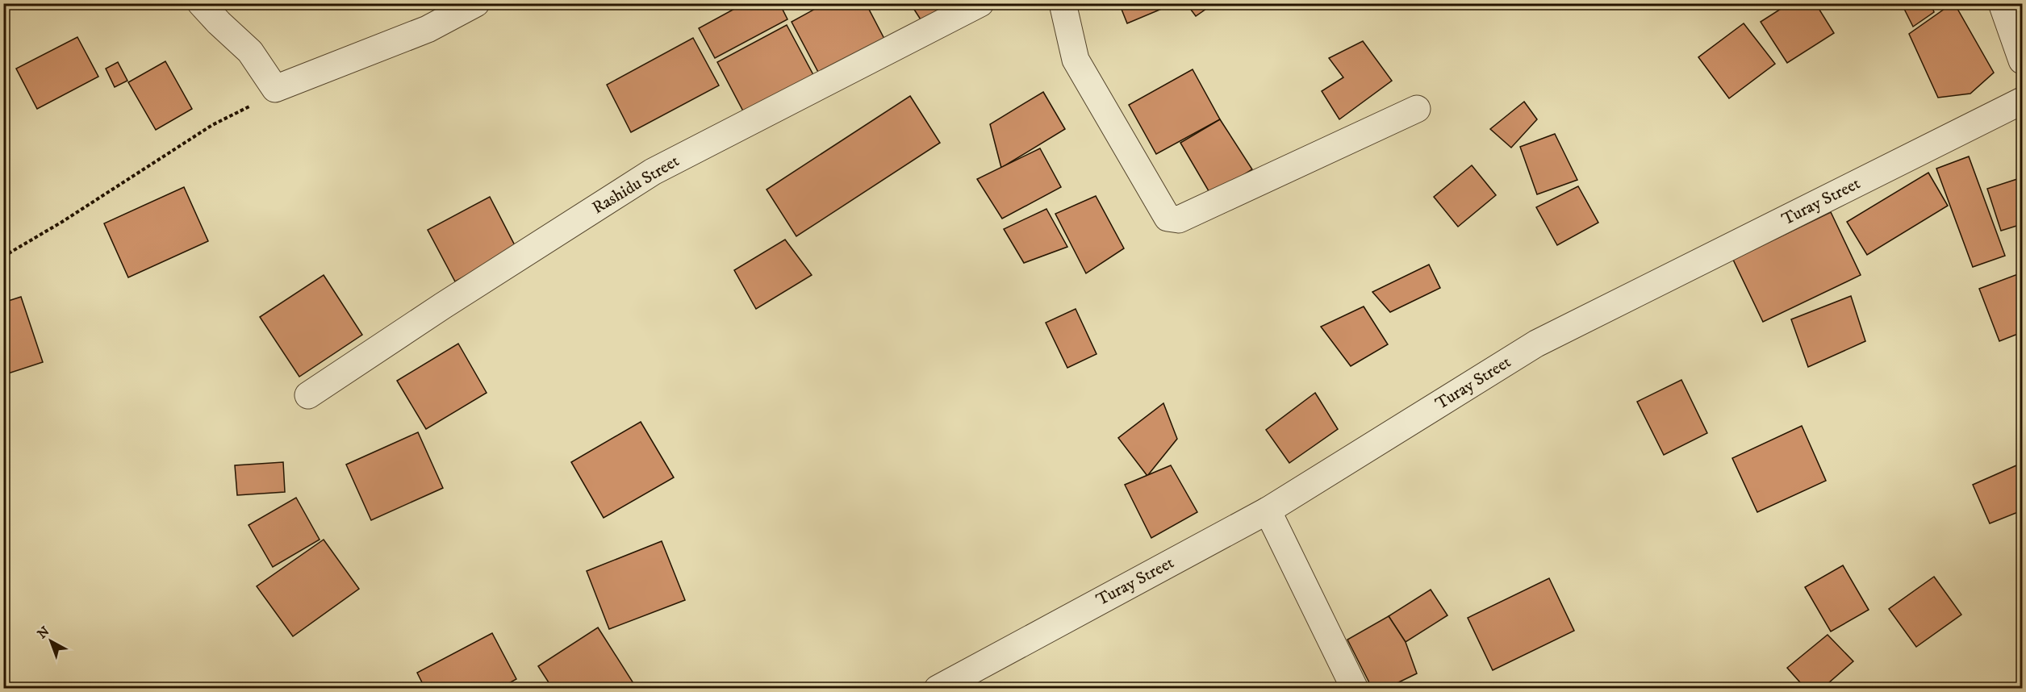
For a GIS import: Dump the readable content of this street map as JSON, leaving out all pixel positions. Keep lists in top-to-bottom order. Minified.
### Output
{"streets":{"street":["Rashidu Street","Turay Street"]},"north":"top left"}
